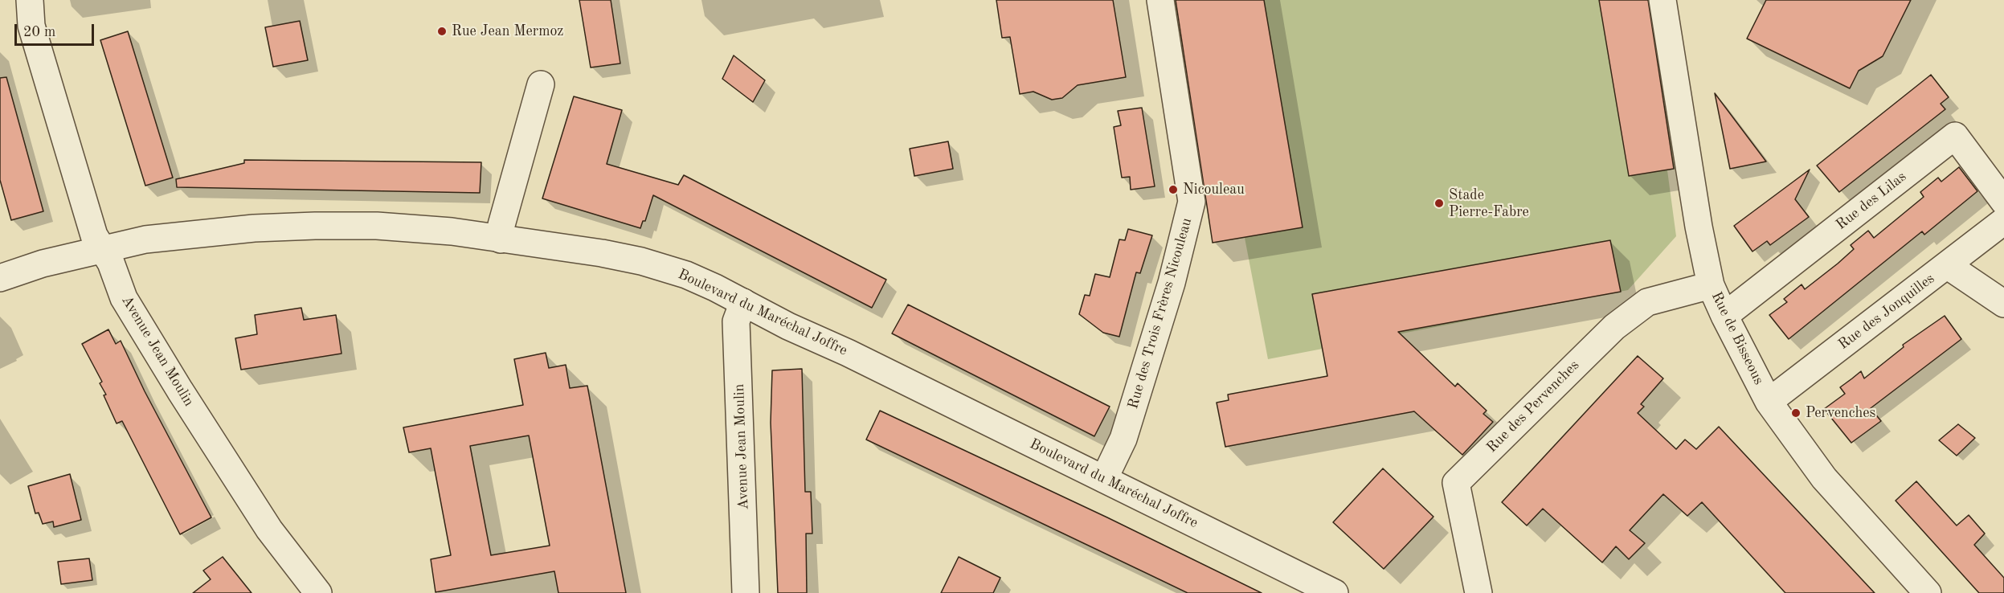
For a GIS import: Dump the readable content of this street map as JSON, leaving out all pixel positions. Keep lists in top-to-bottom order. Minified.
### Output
{"streets":{"street":["Rue des Lilas","Rue des Jonquilles","Boulevard du Maréchal Joffre","Rue des Trois Frères Nicouleau","Rue de Bisseous","Avenue Jean Moulin","Rue des Pervenches"]},"crossings":[["Rue des Lilas","Rue de Bisseous"],["Rue des Jonquilles","Rue de Bisseous"],["Boulevard du Maréchal Joffre","Rue des Trois Frères Nicouleau"],["Boulevard du Maréchal Joffre","Avenue Jean Moulin"],["Rue de Bisseous","Rue des Pervenches"]],"places":["Rue Jean Mermoz","Nicouleau","Stade Pierre-Fabre","Pervenches"],"scale_bar":"20 m"}
